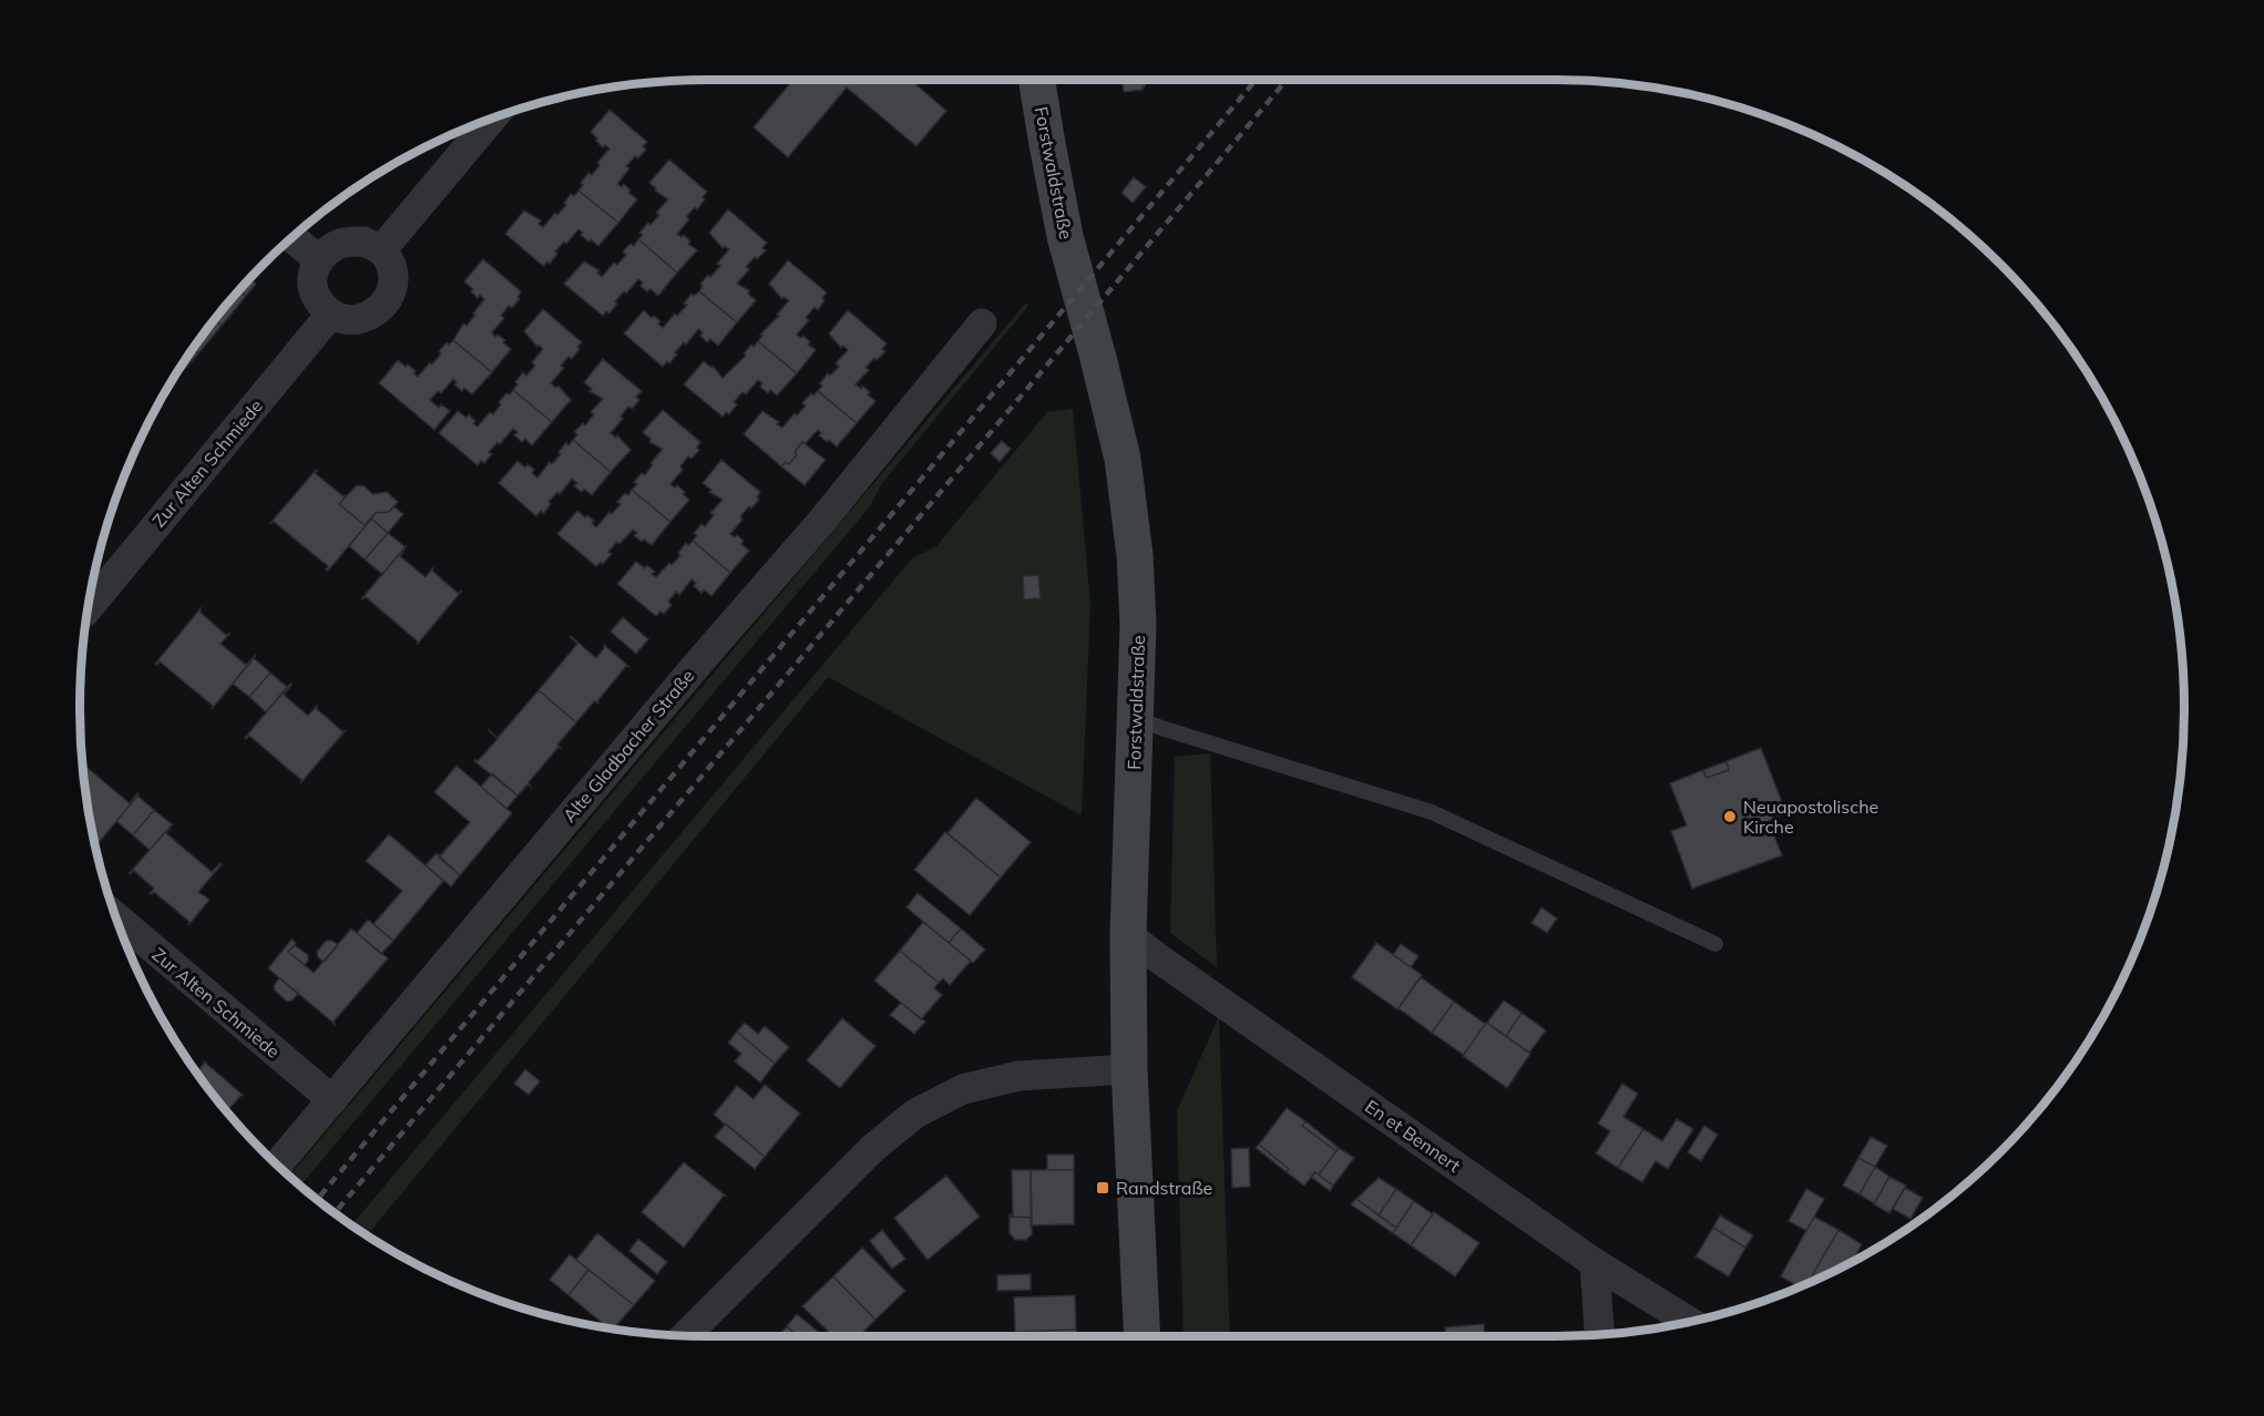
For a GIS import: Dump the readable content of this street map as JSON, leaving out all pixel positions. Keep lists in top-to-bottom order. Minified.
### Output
{"streets":{"street":["Forstwaldstraße","Zur Alten Schmiede","Alte Gladbacher Straße","En et Bennert"]},"crossings":[["Forstwaldstraße","En et Bennert"],["Zur Alten Schmiede","Alte Gladbacher Straße"]],"places":{"other":["Neuapostolische Kirche"],"transit":["Randstraße"]}}
